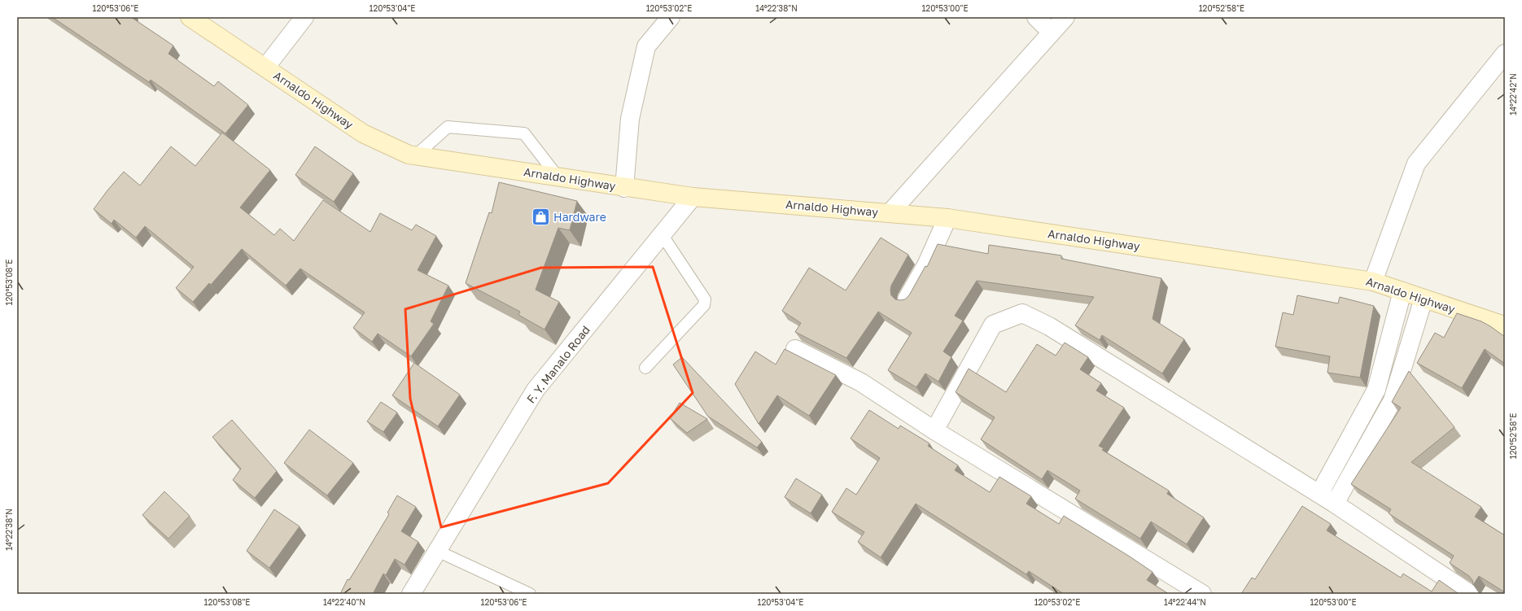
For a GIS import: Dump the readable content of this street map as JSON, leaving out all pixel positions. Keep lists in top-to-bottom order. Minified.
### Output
{"streets":{"main road":["Arnaldo Highway"],"street":["F. Y. Manalo Road"]},"crossings":[["Arnaldo Highway","F. Y. Manalo Road"]],"places":{"shop":["Hardware"]},"coordinates":["120°53'06\"E","120°53'04\"E","120°53'02\"E","14°22'38\"N","120°53'00\"E","120°52'58\"E","14°22'42\"N","120°53'08\"E","14°22'40\"N","14°22'44\"N"]}
